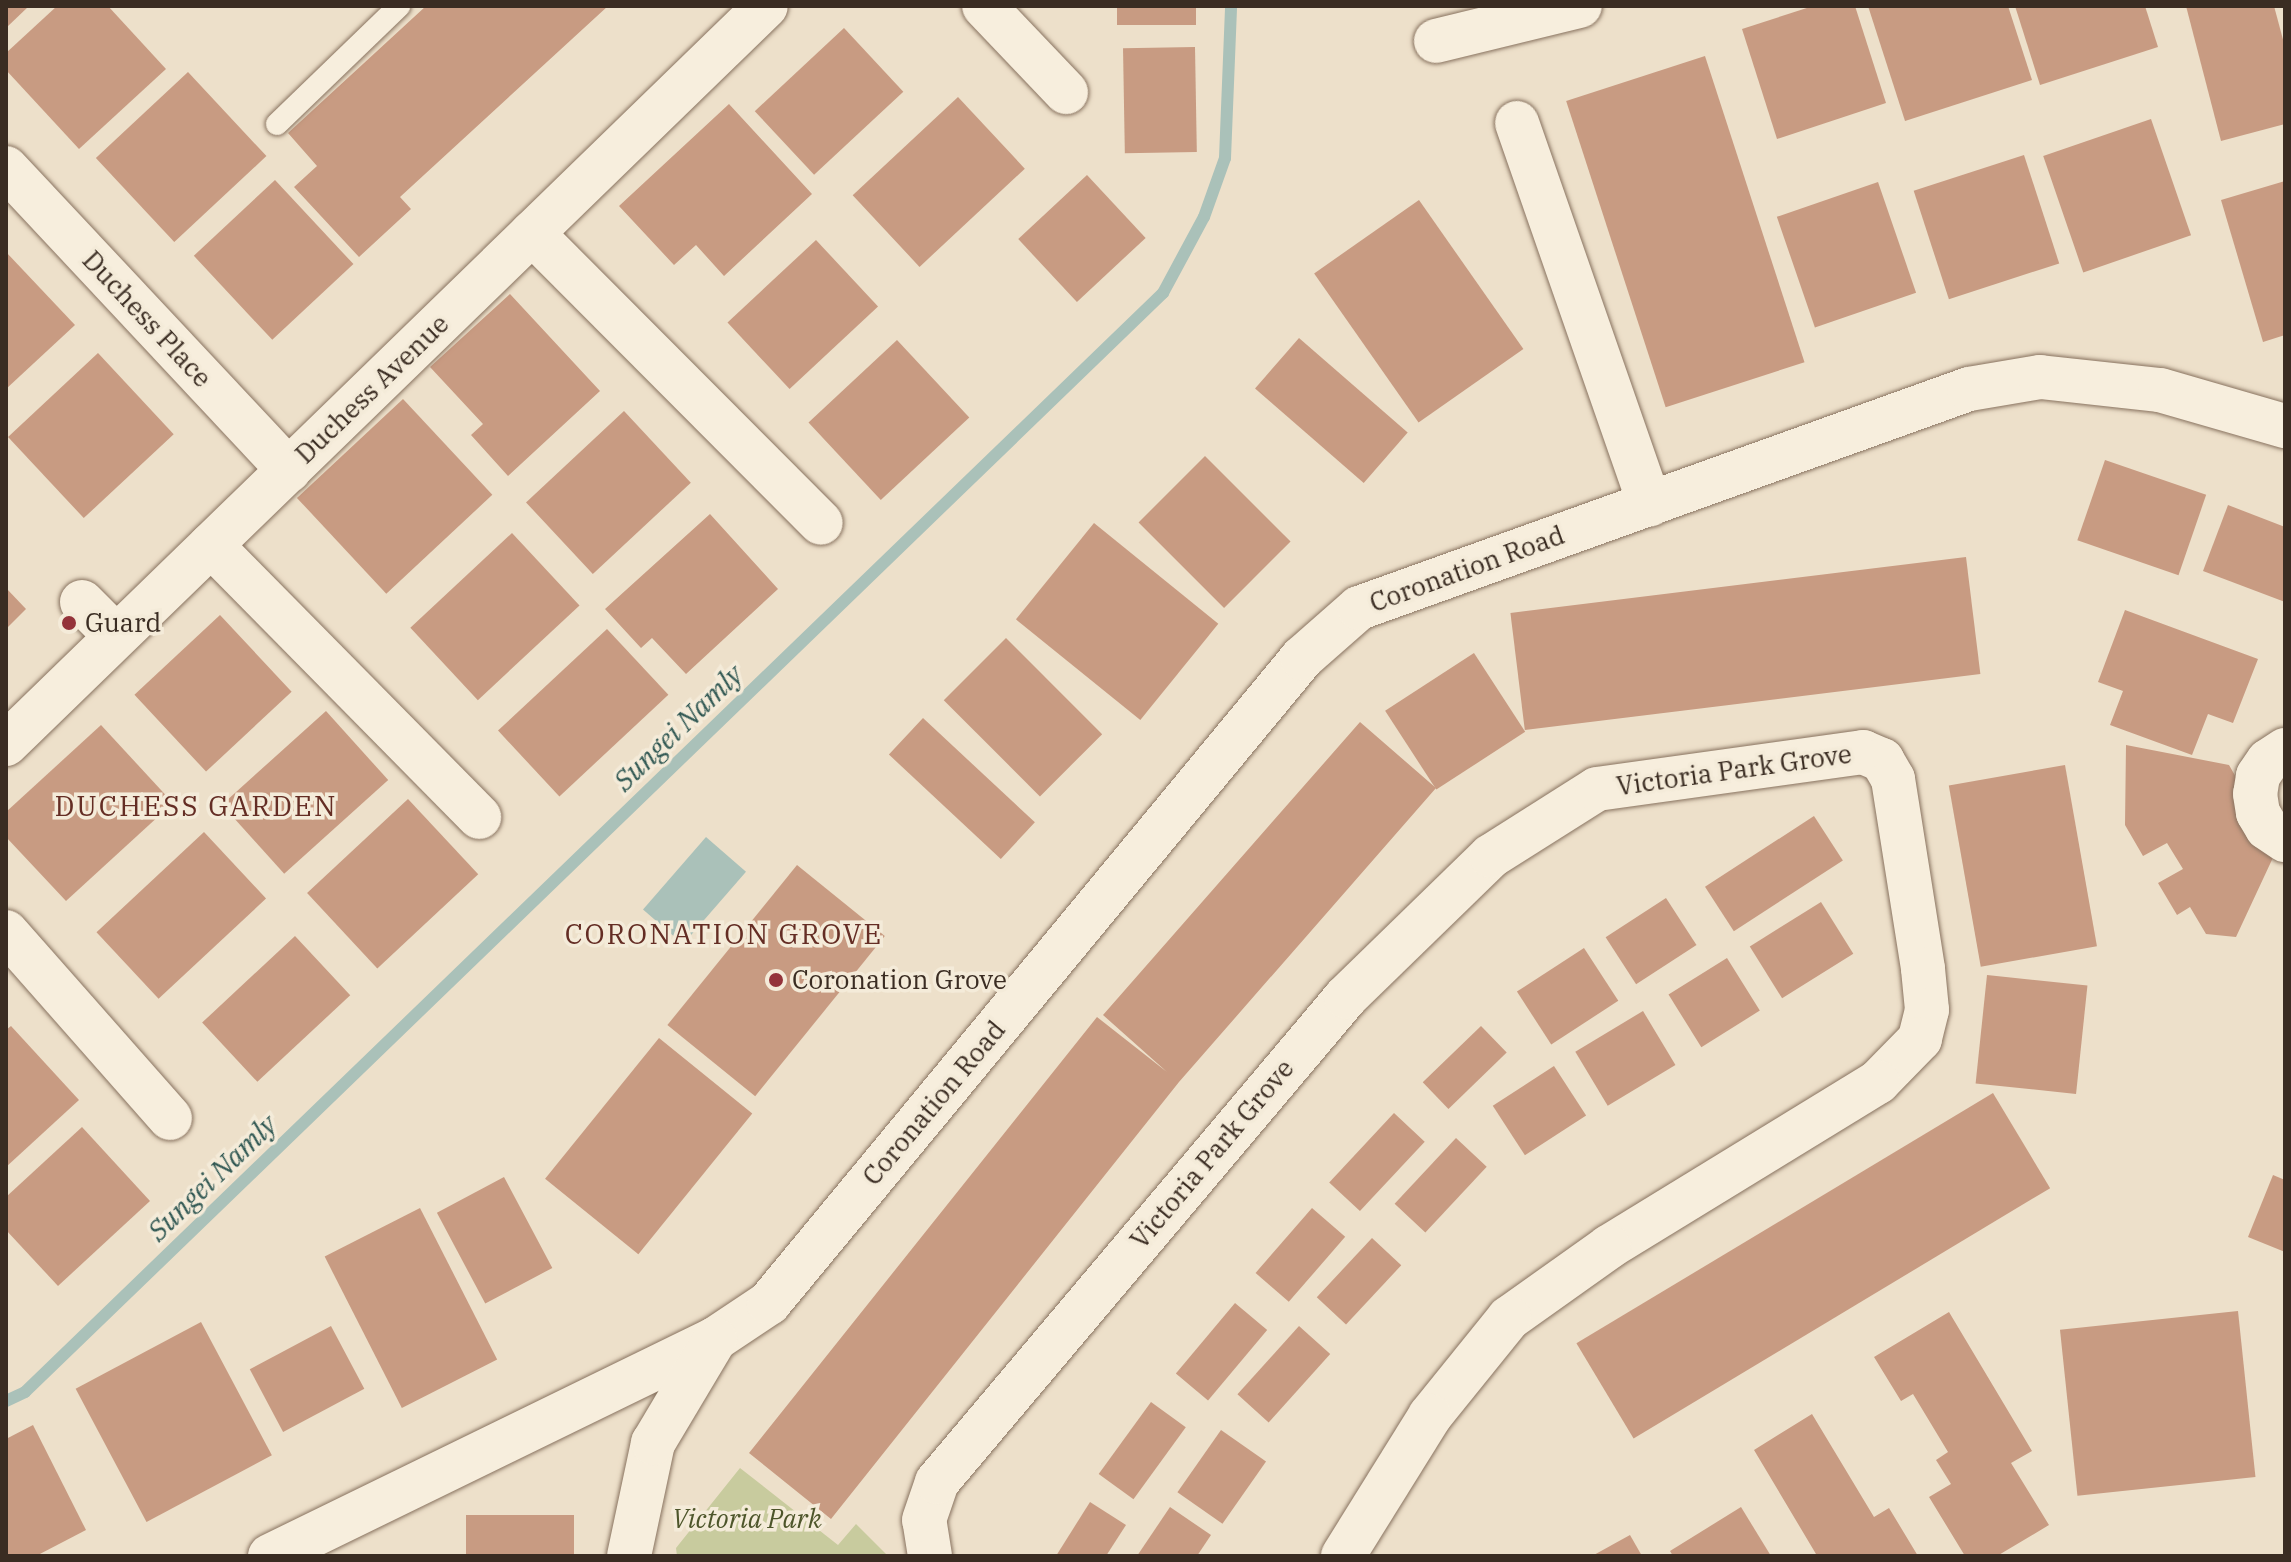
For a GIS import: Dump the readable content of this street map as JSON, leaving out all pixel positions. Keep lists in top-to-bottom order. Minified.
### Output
{"streets":{"street":["Duchess Place","Duchess Avenue","Coronation Road","Victoria Park Grove"]},"crossings":[["Duchess Place","Duchess Avenue"]],"districts":["DUCHESS GARDEN","CORONATION GROVE"],"water":["Sungei Namly"],"parks":["Victoria Park"],"places":["Guard","Coronation Grove"]}
